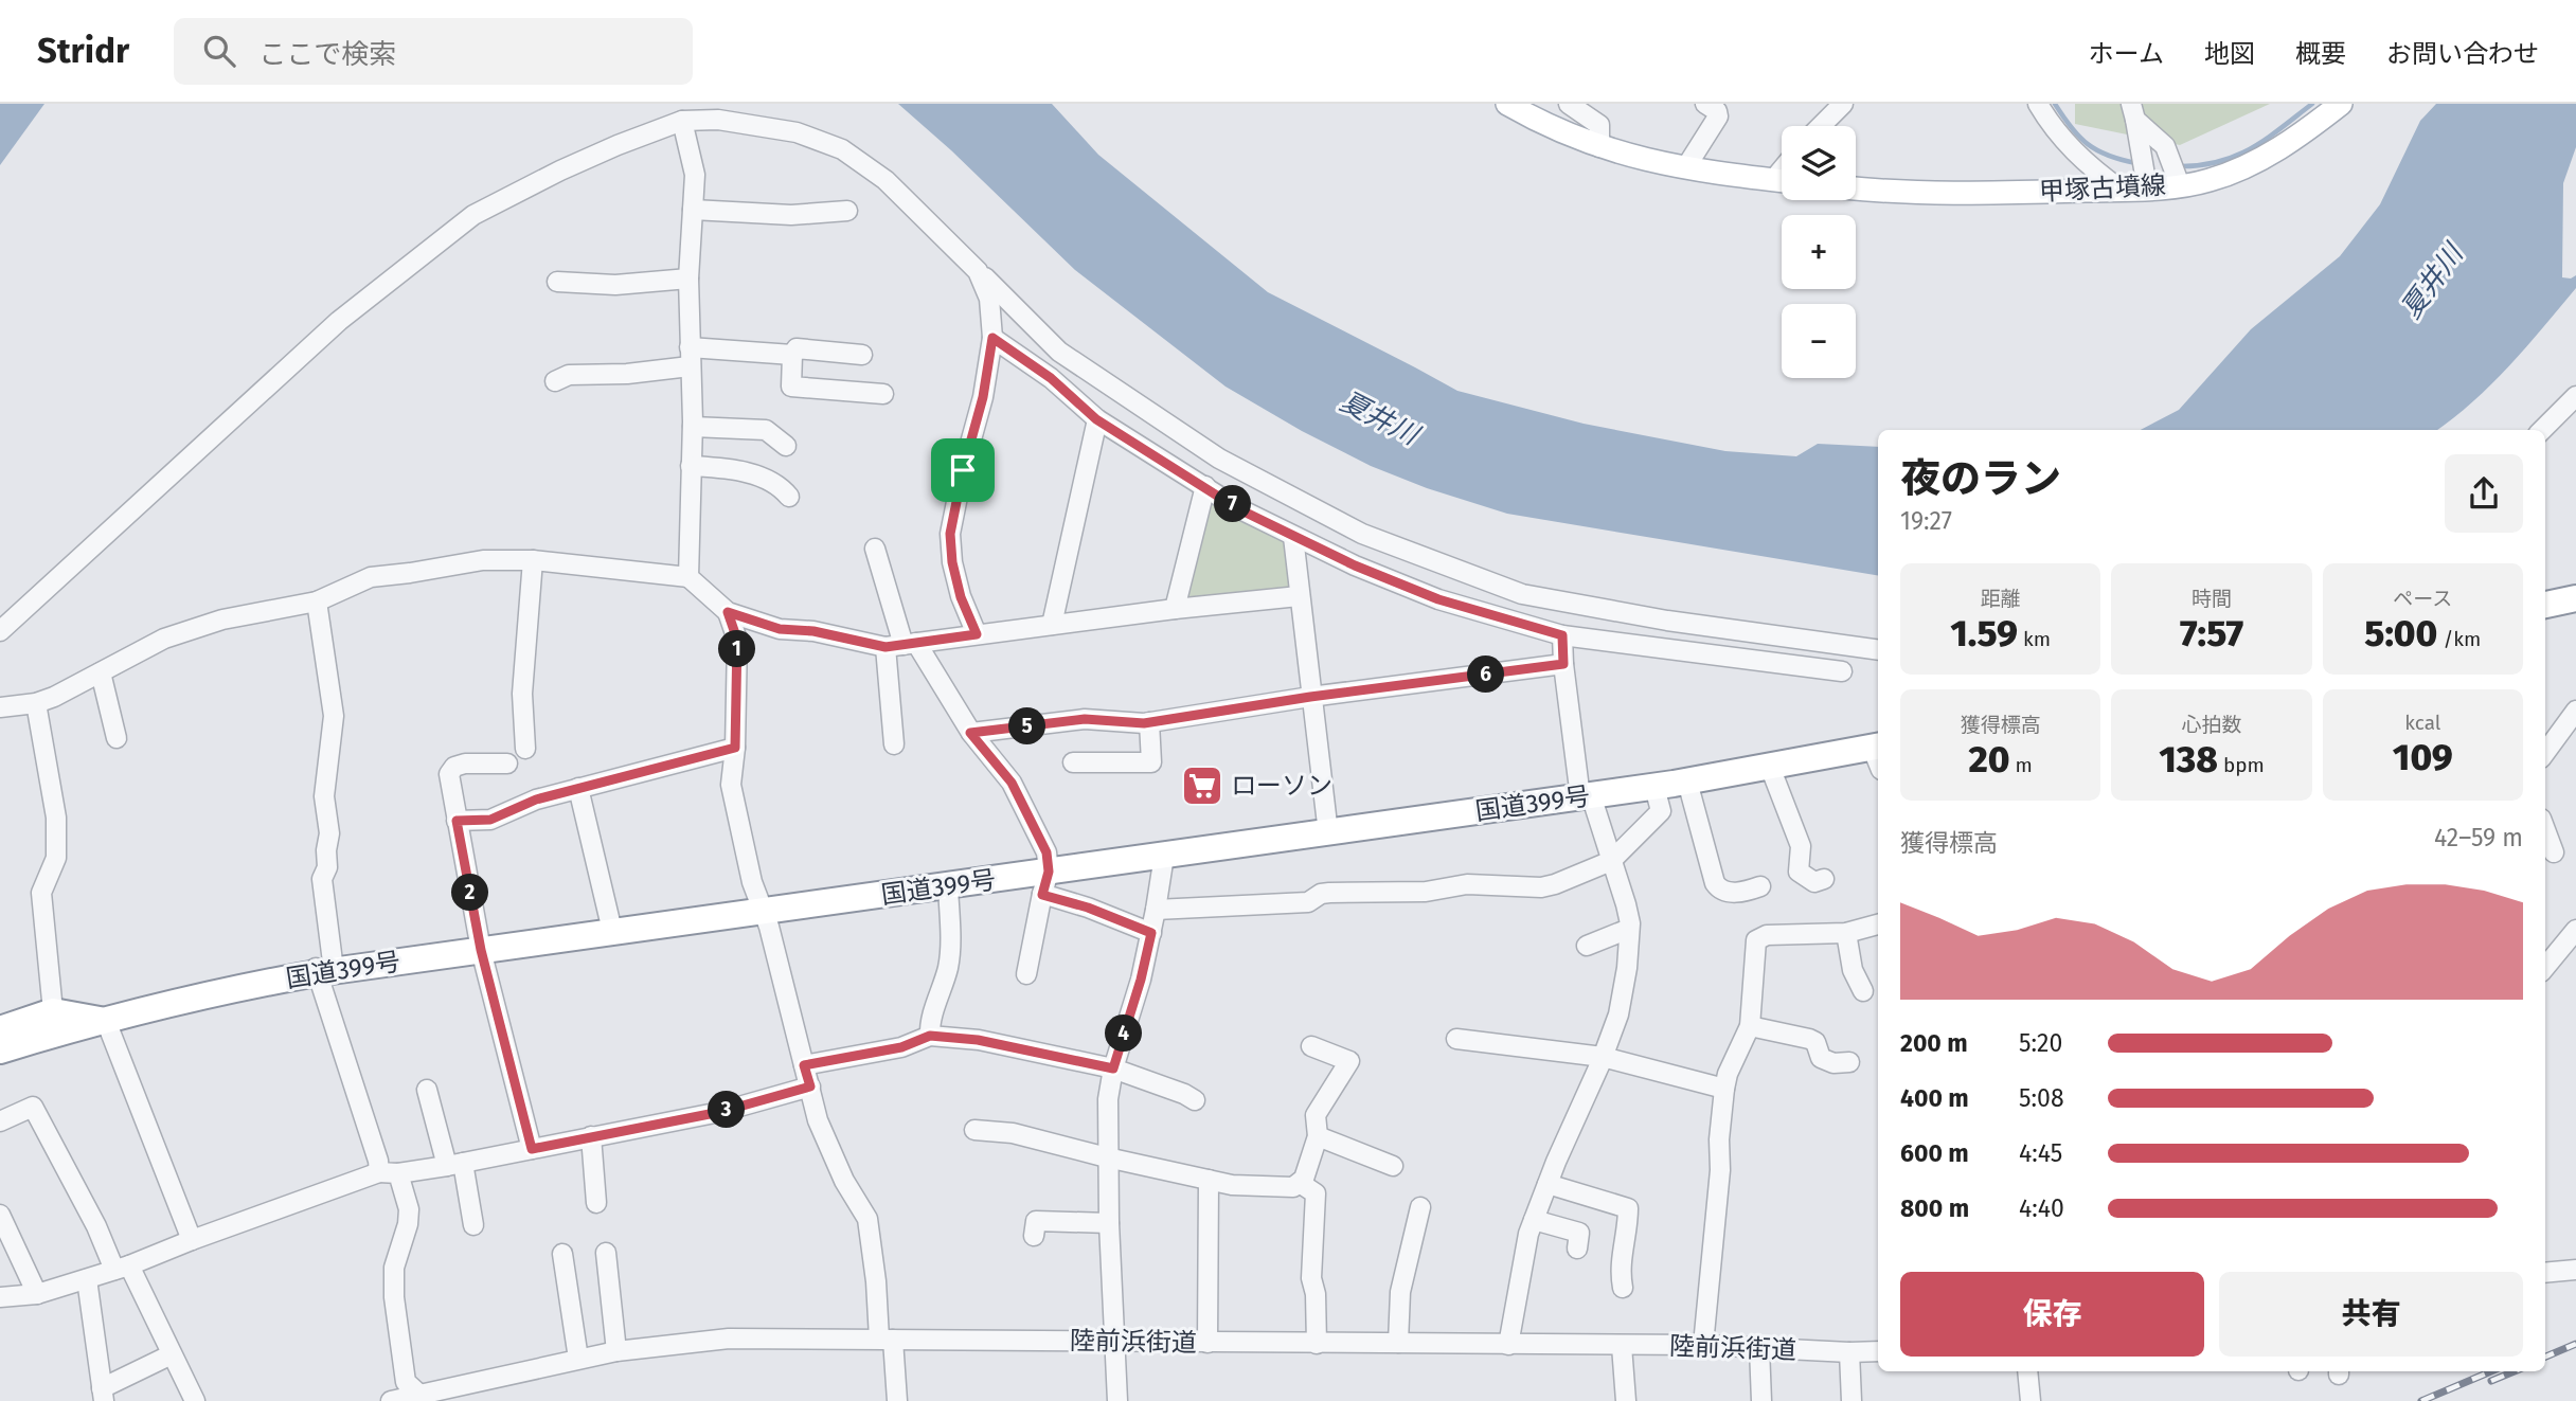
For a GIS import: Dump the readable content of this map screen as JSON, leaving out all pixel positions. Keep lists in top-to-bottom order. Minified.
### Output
{"streets":{"highway":["国道399号"],"main road":["甲塚古墳線"],"street":["陸前浜街道"]},"water":["夏井川"],"places":{"supermarket":["ローソン"]},"page":{"header":"Stridr","search":"ここで検索","nav":["ホーム","地図","概要","お問い合わせ"],"map_buttons":["+","−"],"heading":["夜のラン","19:27"],"pins":["7","1","6","5","2","4","3"],"stats":[["距離","1.59 km"],["時間","7:57"],["ペース","5:00 /km"],["獲得標高","20 m"],["心拍数","138 bpm"],["kcal","109"]],"chart":["獲得標高","42–59 m"],"list":[{"name":"200 m","note":"5:20"},{"name":"400 m","note":"5:08"},{"name":"600 m","note":"4:45"},{"name":"800 m","note":"4:40"}],"buttons":["保存","共有"]}}
